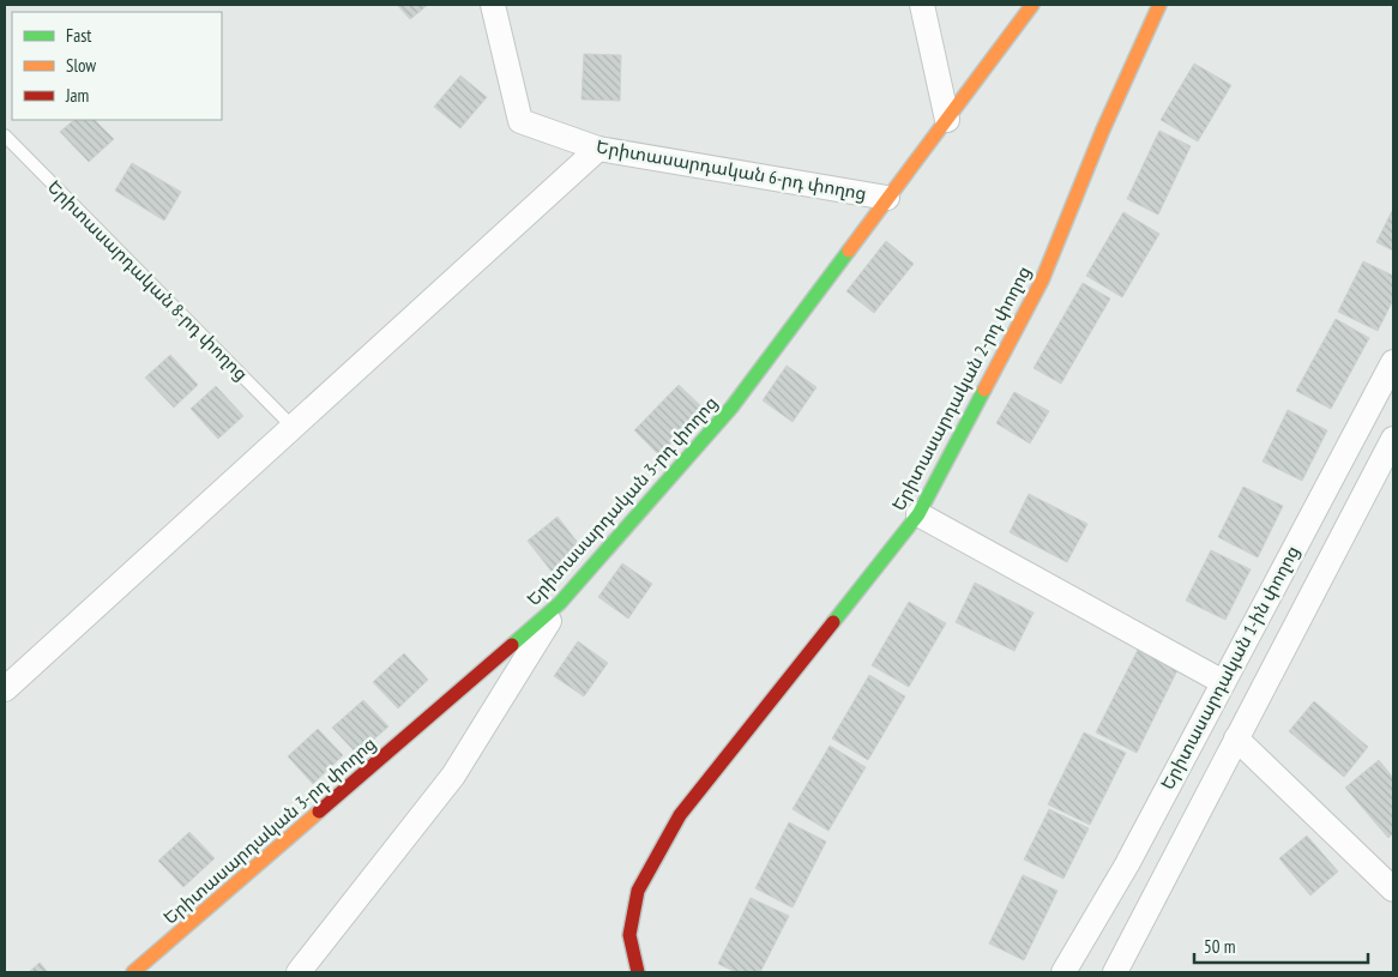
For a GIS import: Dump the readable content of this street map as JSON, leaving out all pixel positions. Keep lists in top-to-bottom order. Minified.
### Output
{"streets":{"street":["Երիտասարդական 6-րդ փողոց","Երիտասարդական 2-րդ փողոց","Երիտասարդական 3-րդ փողոց","Երիտասարդական 1-ին փողոց"],"lane":["Երիտասարդական 8-րդ փողոց"]},"crossings":[["Երիտասարդական 6-րդ փողոց","Երիտասարդական 3-րդ փողոց"]],"legend":["Fast","Slow","Jam"],"scale_bar":"50 m"}
